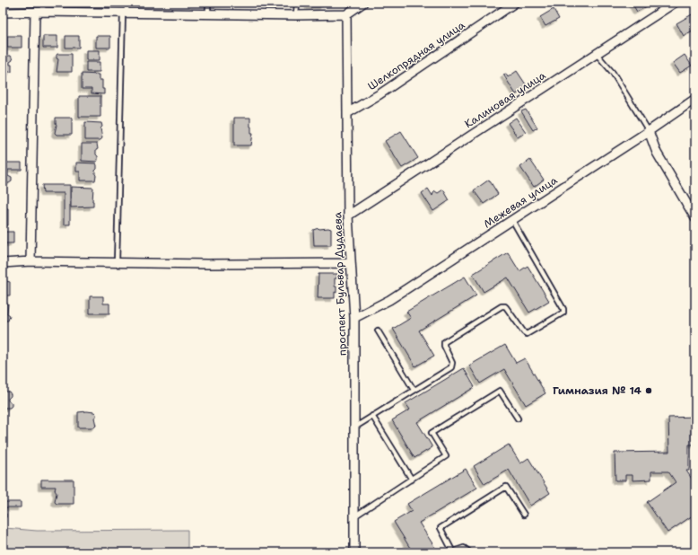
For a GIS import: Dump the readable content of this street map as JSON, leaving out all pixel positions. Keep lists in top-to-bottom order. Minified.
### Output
{"streets":{"street":["Шелкопрядная улица","Калиновая улица","Межевая улица","проспект Бульвар Дудаева"]},"crossings":[["Шелкопрядная улица","проспект Бульвар Дудаева"],["Калиновая улица","проспект Бульвар Дудаева"],["Межевая улица","проспект Бульвар Дудаева"]],"places":["Гимназия № 14"]}
